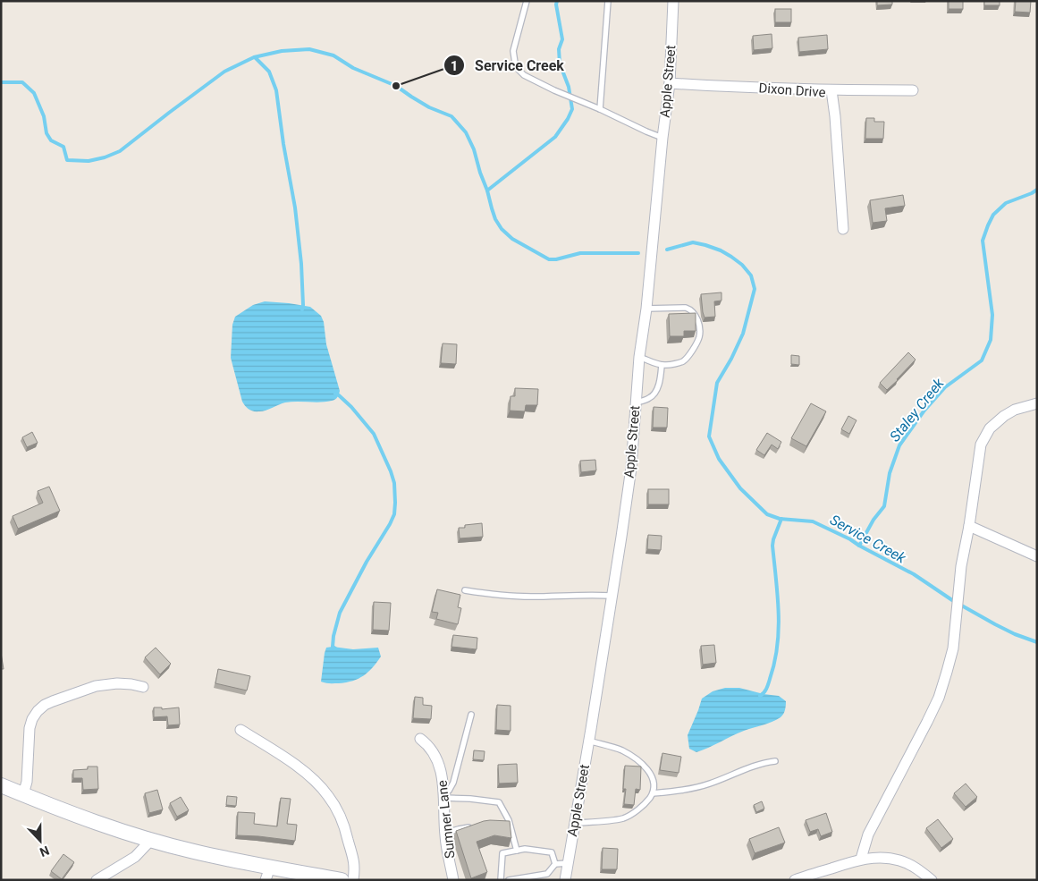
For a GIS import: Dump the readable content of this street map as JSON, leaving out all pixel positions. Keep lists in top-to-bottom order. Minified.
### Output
{"streets":{"street":["Apple Street","Dixon Drive","Sumner Lane"]},"crossings":[["Apple Street","Dixon Drive"]],"water":["Staley Creek","Service Creek"],"places":["Service Creek"],"north":"bottom"}
